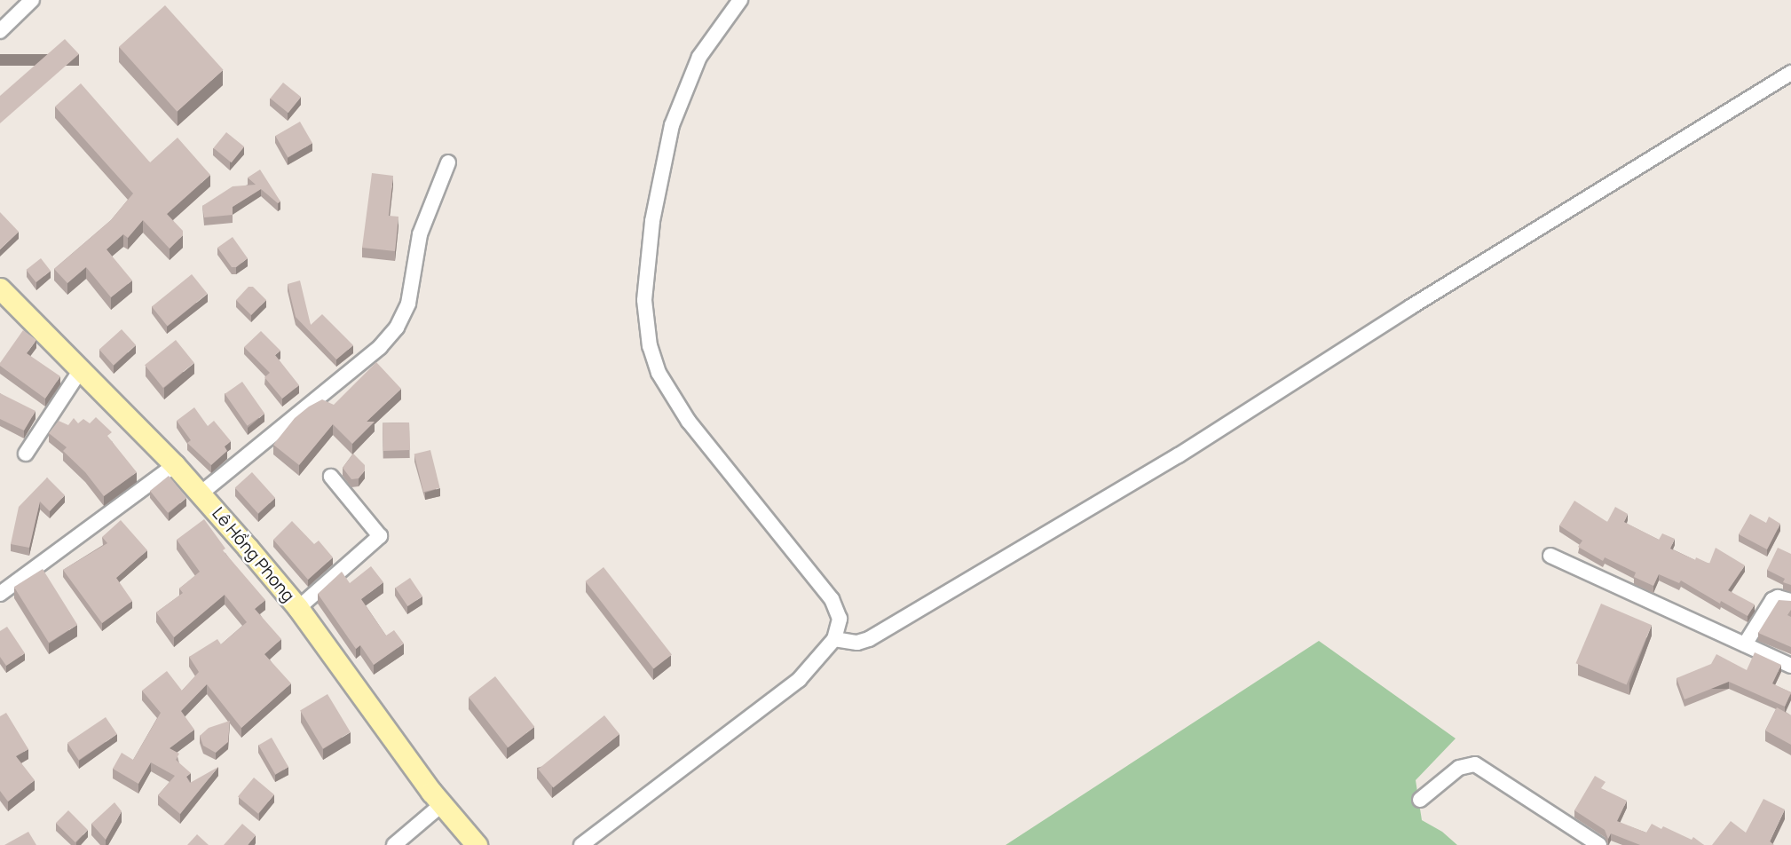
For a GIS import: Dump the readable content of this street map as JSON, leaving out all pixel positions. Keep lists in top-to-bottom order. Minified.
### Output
{"streets":{"street":["Lê Hồng Phong"]}}
